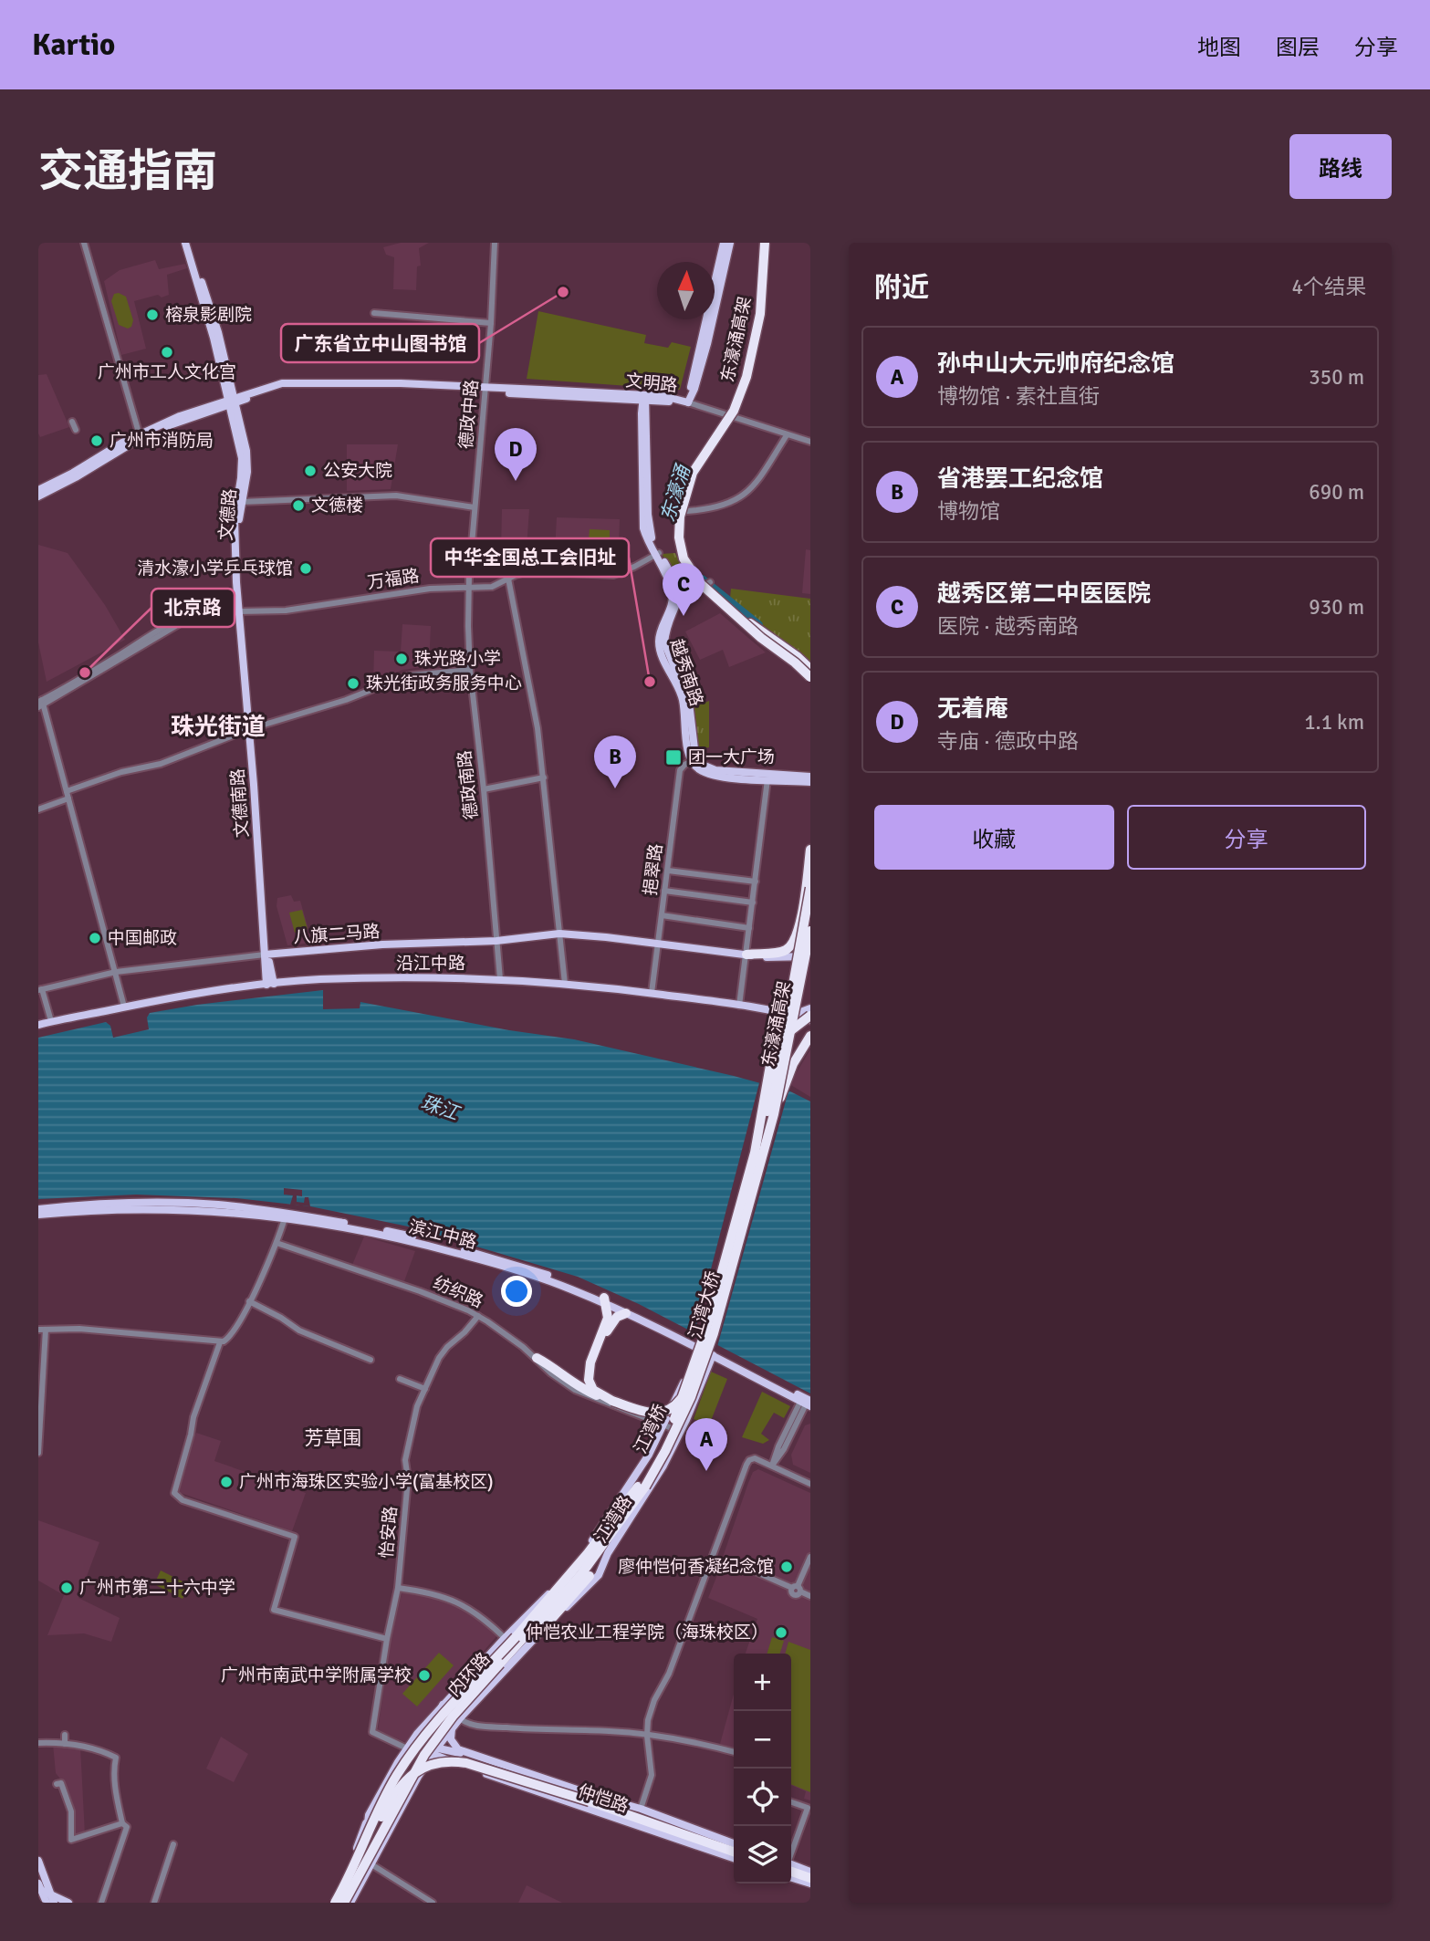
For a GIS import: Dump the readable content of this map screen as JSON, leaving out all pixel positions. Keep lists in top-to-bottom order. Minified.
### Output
{"streets":{"highway":["东濠涌高架","江湾大桥","江湾桥","内环路"],"main road":["文明路","文德路","越秀南路","文德南路","八旗二马路","沿江中路","滨江中路","江湾路","仲恺路"],"street":["德政中路","万福路","德政南路","挹翠路","纺织路","怡安路"]},"crossings":[["东濠涌高架","江湾大桥"],["文明路","德政中路"],["文明路","文德路"],["文明路","越秀南路"],["德政中路","万福路"],["德政中路","德政南路"],["文德路","万福路"],["文德路","文德南路"],["万福路","越秀南路"],["万福路","德政南路"],["万福路","文德南路"],["越秀南路","挹翠路"],["德政南路","八旗二马路"],["德政南路","沿江中路"],["文德南路","八旗二马路"],["文德南路","沿江中路"],["挹翠路","八旗二马路"],["挹翠路","沿江中路"],["滨江中路","江湾路"],["纺织路","江湾路"],["纺织路","怡安路"],["江湾大桥","江湾桥"],["江湾大桥","内环路"],["江湾桥","内环路"],["江湾路","内环路"],["江湾路","仲恺路"]],"districts":["珠光街道","芳草围"],"water":["东濠涌","珠江"],"places":{"other":["广东省立中山图书馆","榕泉影剧院","广州市工人文化宫","广州市消防局","公安大院","文徳楼","清水濠小学乒乓球馆","珠光路小学","北京路","中华全国总工会旧址","珠光街政务服务中心","中国邮政","广州市海珠区实验小学(富基校区)","廖仲恺何香凝纪念馆","广州市第二十六中学","仲恺农业工程学院（海珠校区）","广州市南武中学附属学校"],"transit":["团一大广场"]},"north":"top","page":{"header":"Kartio","nav":["地图","图层","分享"],"title":"交通指南","buttons":["路线",["收藏","分享"]],"heading":["附近","4个结果"],"list":[{"mark":"A","name":"孙中山大元帅府纪念馆","note":"博物馆 · 素社直街","value":"350 m"},{"mark":"B","name":"省港罢工纪念馆","note":"博物馆","value":"690 m"},{"mark":"C","name":"越秀区第二中医医院","note":"医院 · 越秀南路","value":"930 m"},{"mark":"D","name":"无着庵","note":"寺庙 · 德政中路","value":"1.1 km"}],"pins":["D","C","B","A"],"map_buttons":["+","−"]}}
